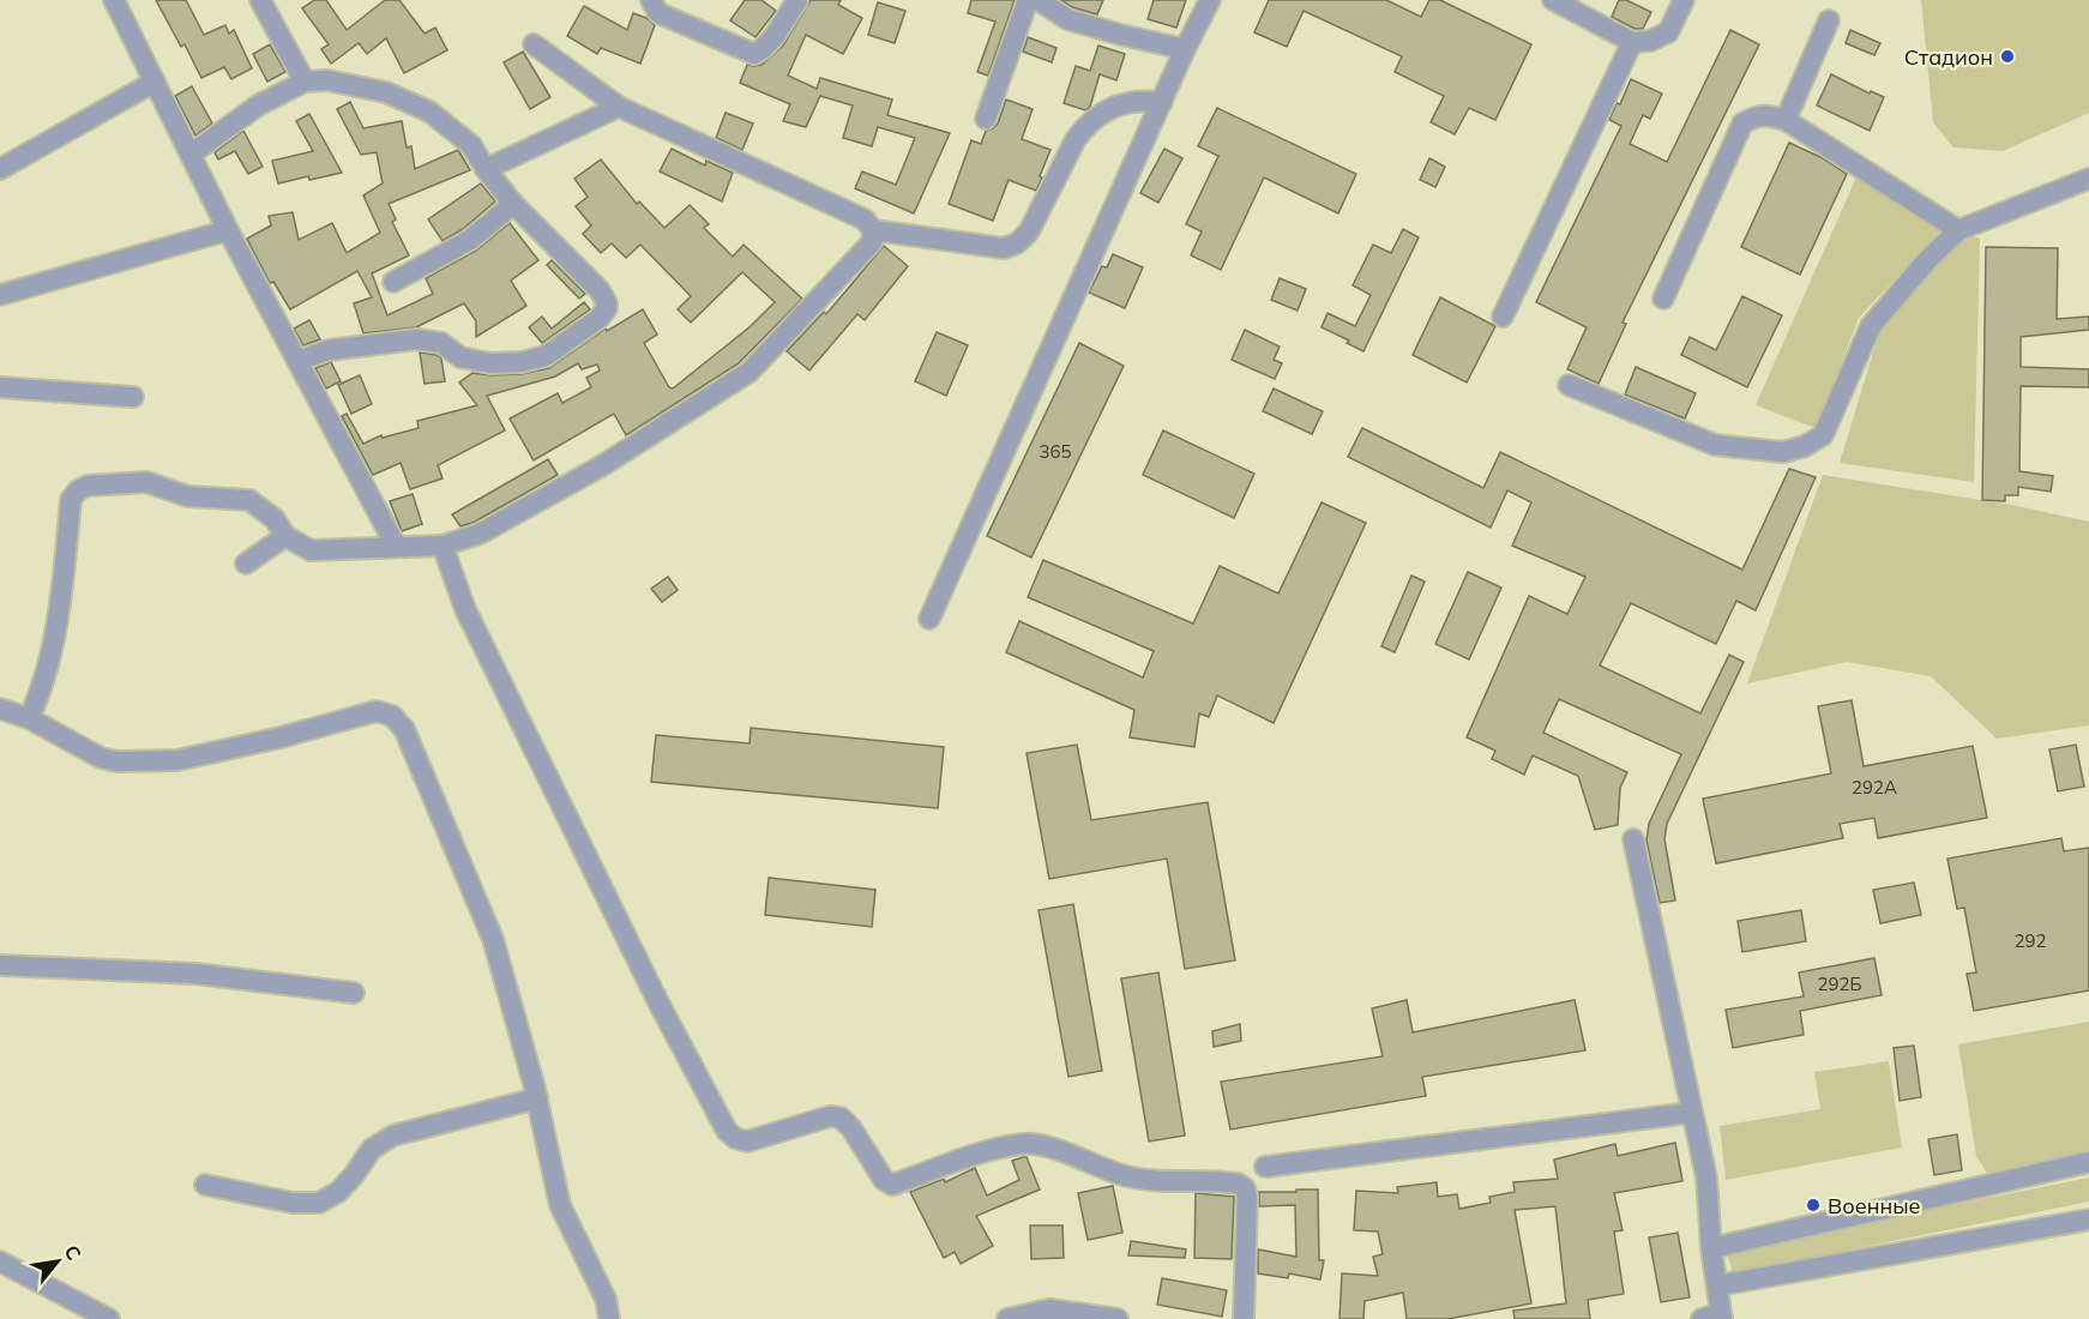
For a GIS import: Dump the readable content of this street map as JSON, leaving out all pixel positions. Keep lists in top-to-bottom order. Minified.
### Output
{"places":["Стадион","Военные"],"house_numbers":["365","292А","292","292Б"],"north":"top right"}
